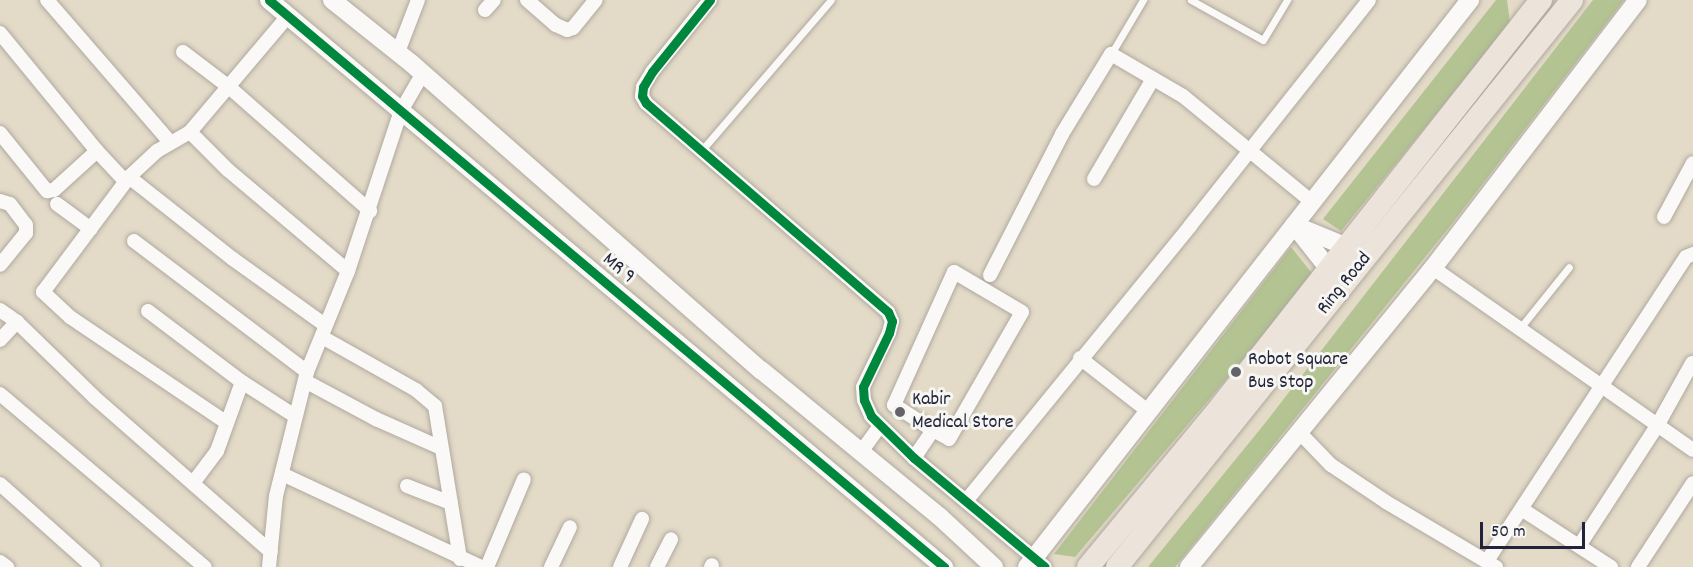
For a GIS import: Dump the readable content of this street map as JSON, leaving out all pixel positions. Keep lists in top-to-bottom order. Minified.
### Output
{"streets":{"main road":["Ring Road"],"street":["MR 9"]},"places":["Robot Square Bus Stop","Kabir Medical Store"],"scale_bar":"50 m"}
